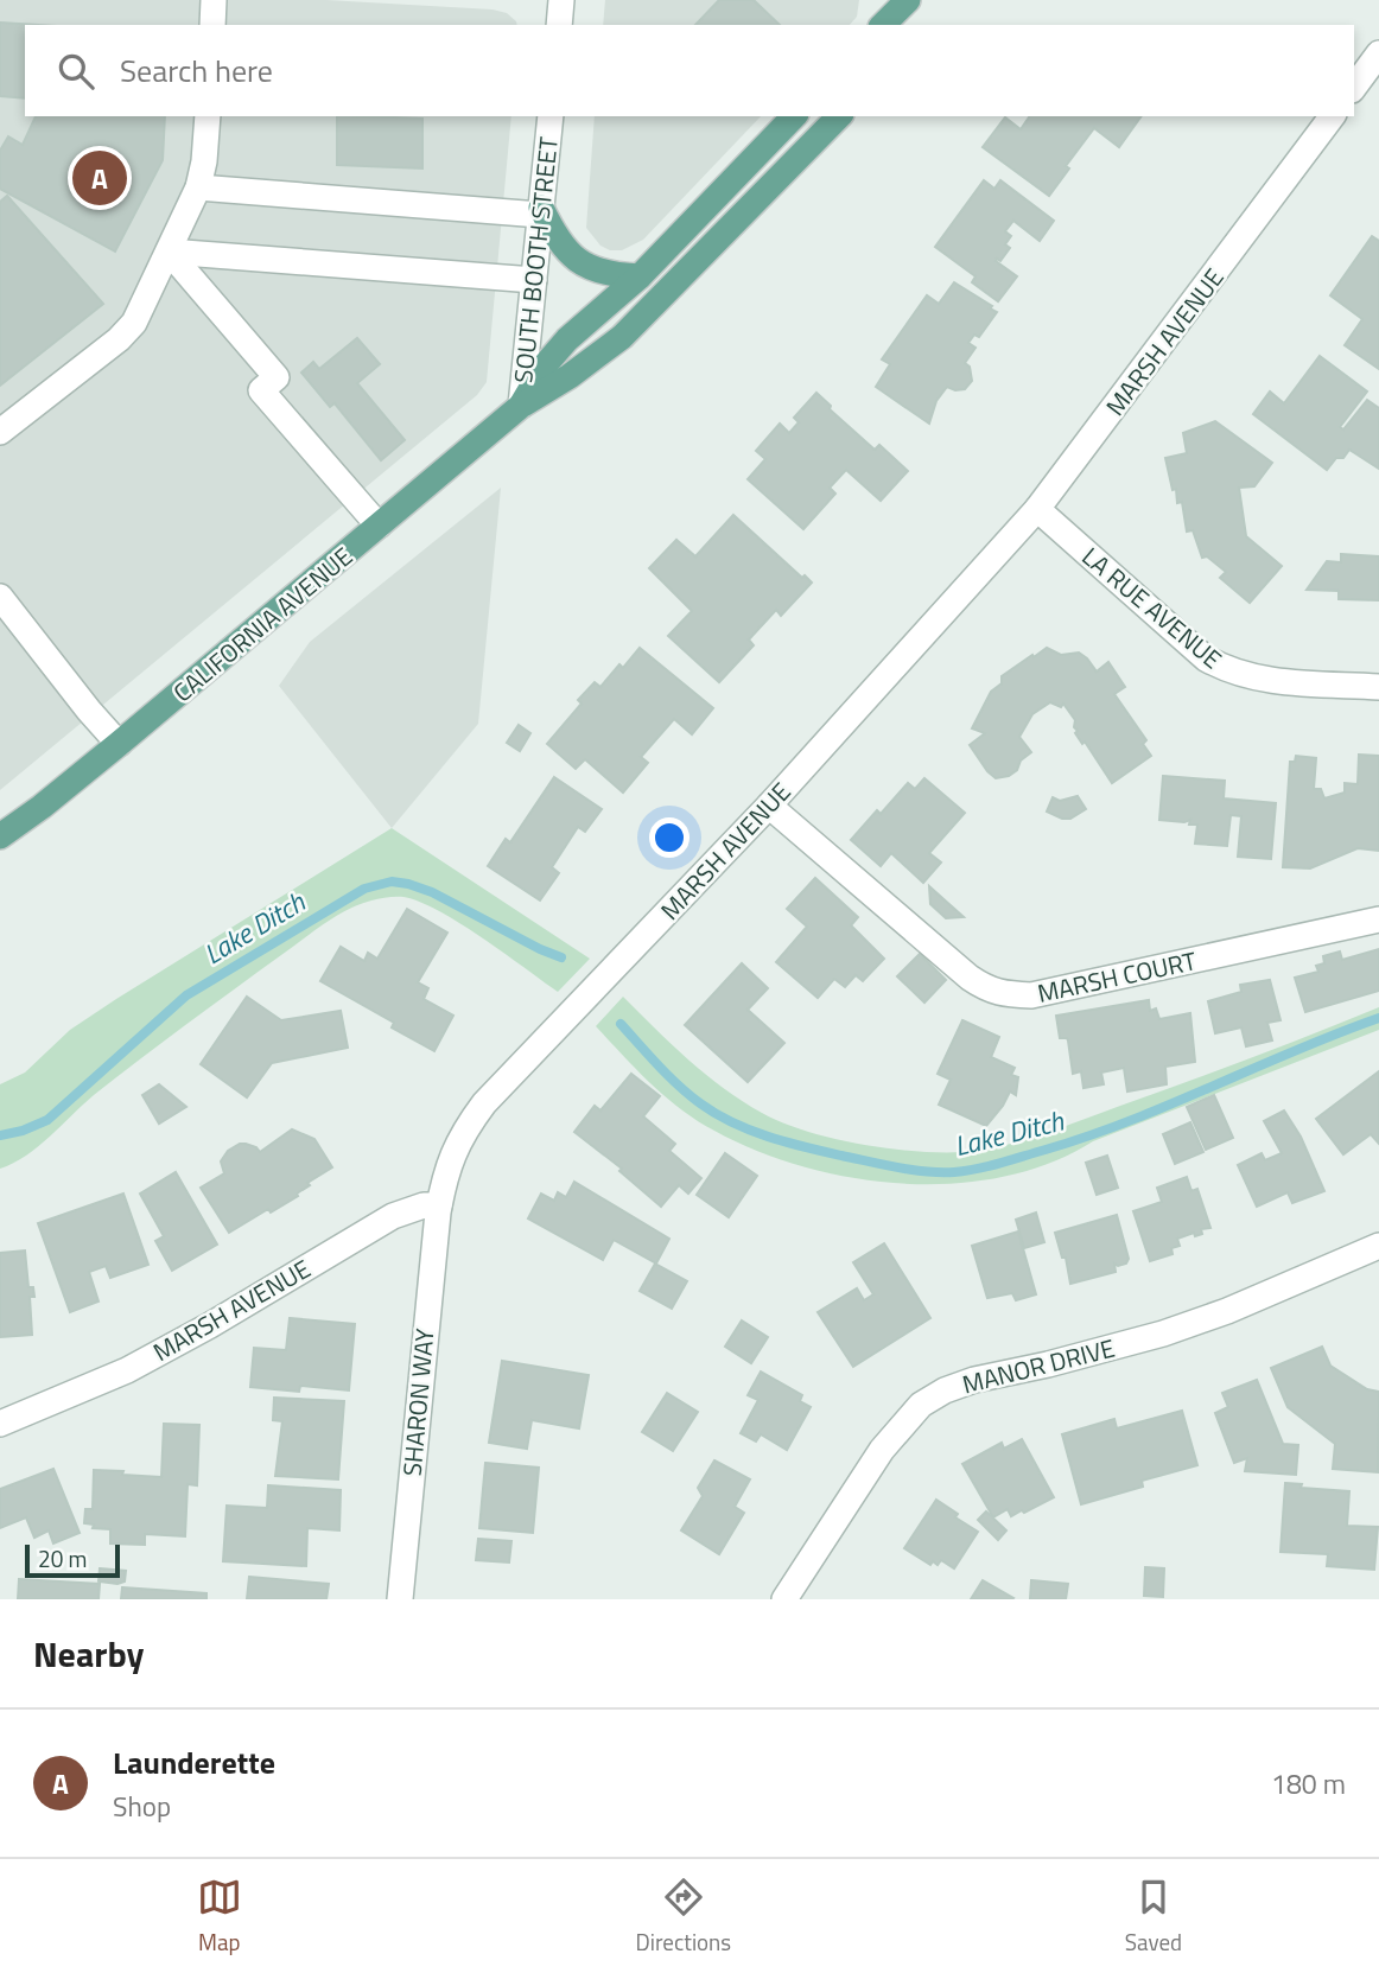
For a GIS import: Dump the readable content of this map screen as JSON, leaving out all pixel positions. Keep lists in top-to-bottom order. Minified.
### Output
{"streets":{"main road":["CALIFORNIA AVENUE"],"street":["SOUTH BOOTH STREET","MARSH AVENUE","LA RUE AVENUE","MARSH COURT","MANOR DRIVE","SHARON WAY"]},"crossings":[["SOUTH BOOTH STREET","CALIFORNIA AVENUE"],["MARSH AVENUE","LA RUE AVENUE"],["MARSH AVENUE","MARSH COURT"],["MARSH AVENUE","SHARON WAY"]],"water":["Lake Ditch"],"scale_bar":"20 m","page":{"search":"Search here","pins":"A","scale":"20 m","heading":"Nearby","list":[{"mark":"A","name":"Launderette","note":"Shop","value":"180 m"}],"nav":["Map","Directions","Saved"]}}
